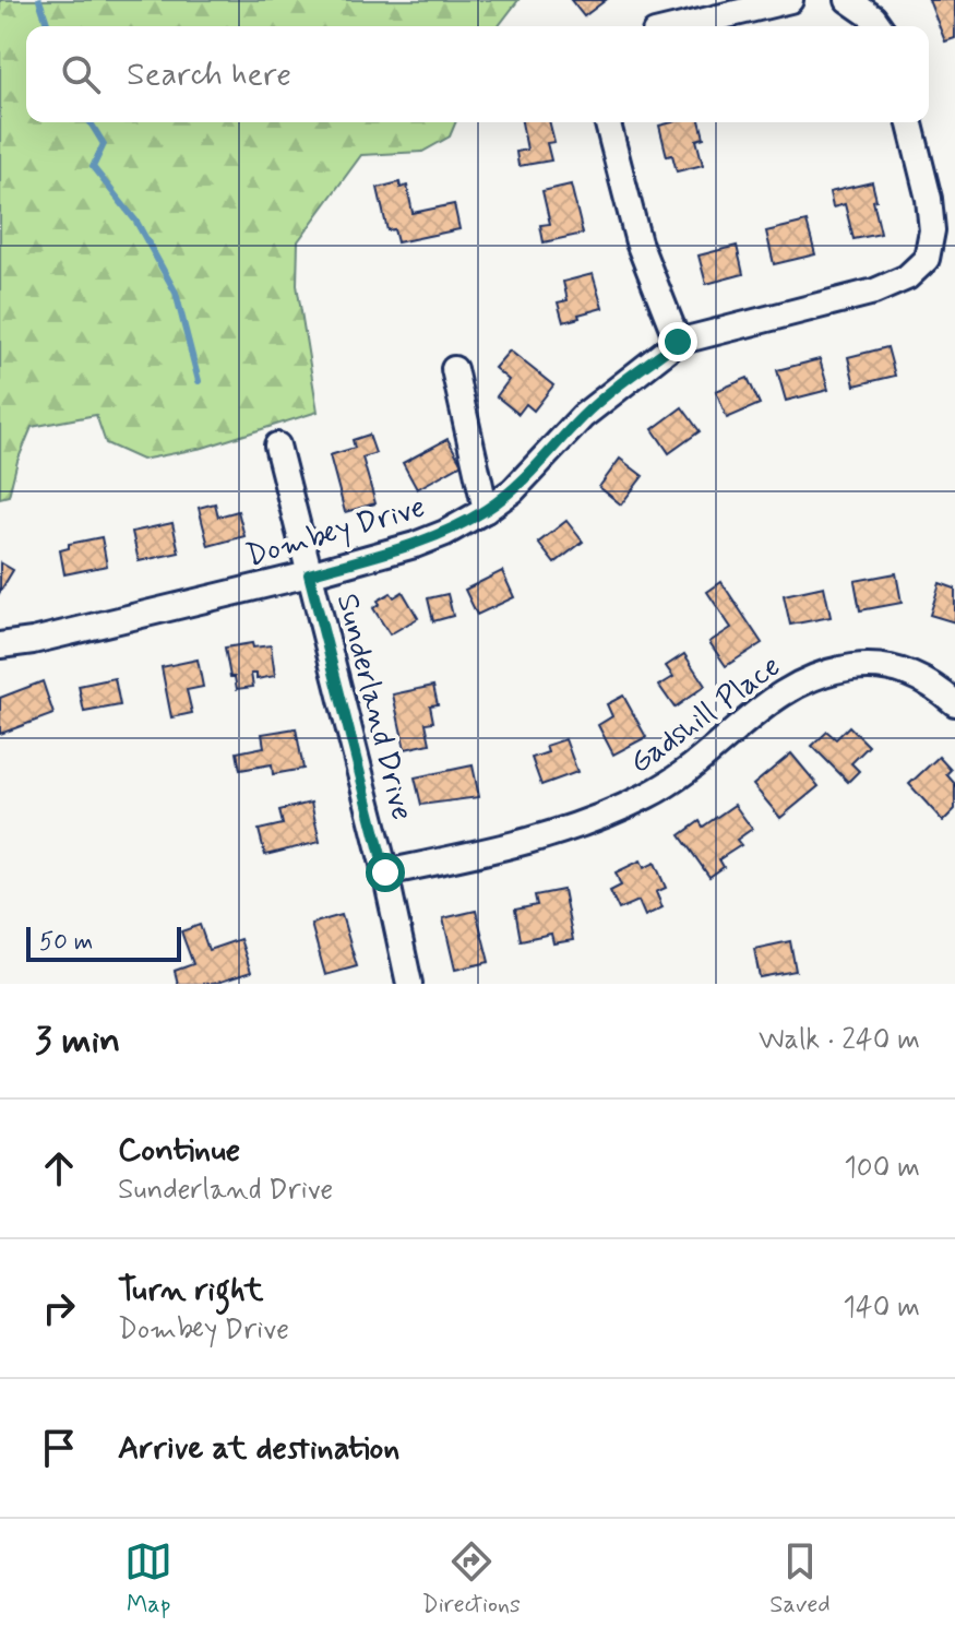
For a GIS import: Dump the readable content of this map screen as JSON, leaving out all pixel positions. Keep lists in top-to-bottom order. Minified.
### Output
{"streets":{"street":["Dombey Drive","Sunderland Drive","Gadshill Place"]},"crossings":[["Dombey Drive","Sunderland Drive"],["Sunderland Drive","Gadshill Place"]],"scale_bar":"50 m","page":{"search":"Search here","scale":"50 m","heading":["3 min","Walk · 240 m"],"list":[["Continue","Sunderland Drive","100 m"],["Turn right","Dombey Drive","140 m"],"Arrive at destination"],"nav":["Map","Directions","Saved"]}}
